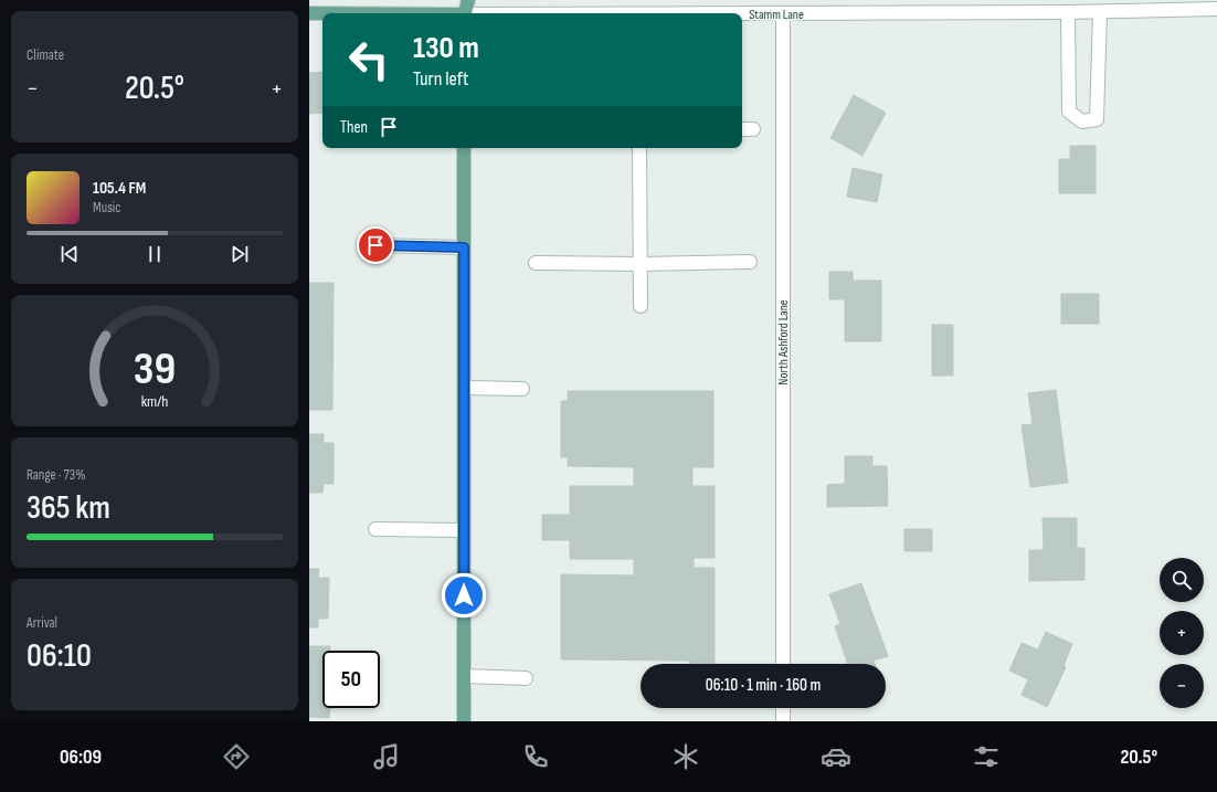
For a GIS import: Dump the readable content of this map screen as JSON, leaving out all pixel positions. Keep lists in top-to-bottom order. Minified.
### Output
{"streets":{"main road":["Stamm Lane"],"street":["North Ashford Lane"]},"crossings":[["Stamm Lane","North Ashford Lane"]],"page":{"tile":["Climate",["Range · 73%","365 km"],["Arrival","06:10"]],"turn":["130 m","Turn left"],"heat":["−","20.5°","+"],"then":"Then","song":["105.4 FM","Music"],"map_buttons":["+","−"],"limit":"50","trip":"06:10 · 1 min · 160 m","tabs":["06:09","20.5°"],"gauge":["39","km/h"]}}
